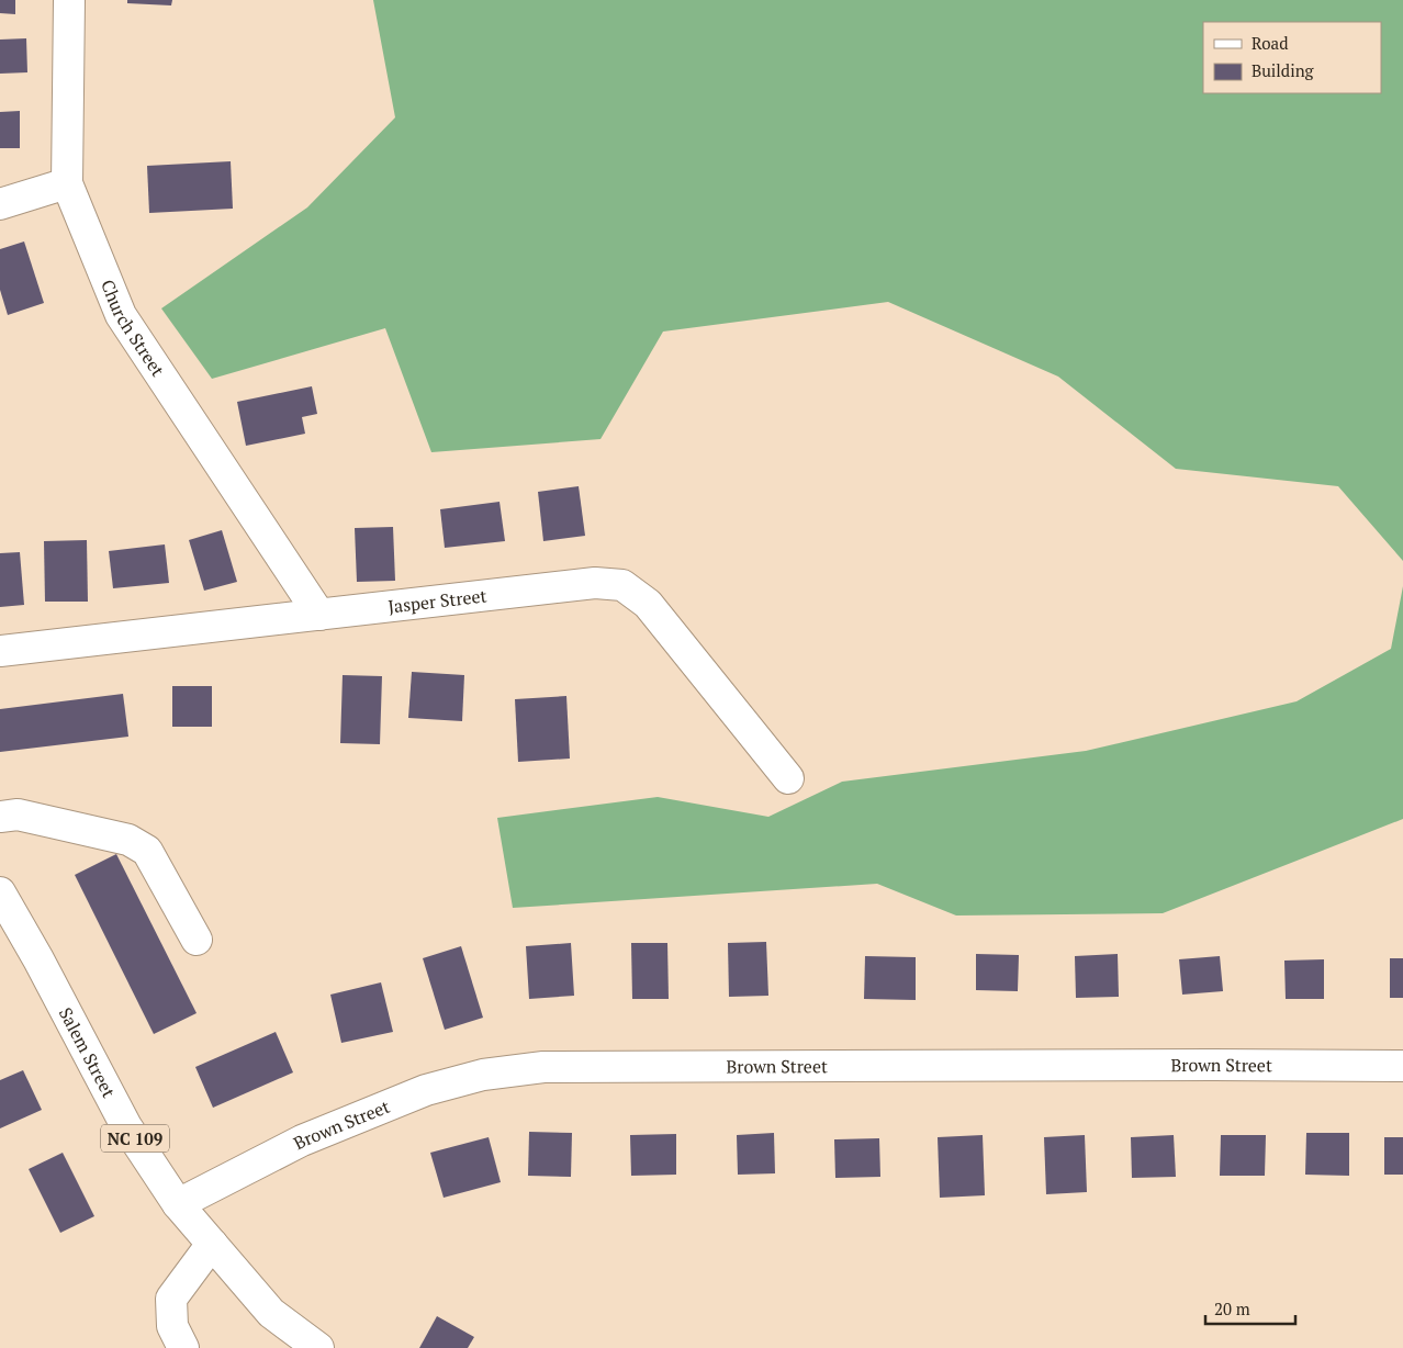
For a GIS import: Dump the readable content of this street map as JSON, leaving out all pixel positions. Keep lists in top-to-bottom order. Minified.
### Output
{"streets":{"street":["Church Street","Jasper Street","Salem Street","Brown Street","NC 109"]},"crossings":[["Church Street","Jasper Street"],["Salem Street","Brown Street"]],"legend":["Road","Building"],"scale_bar":"20 m"}
